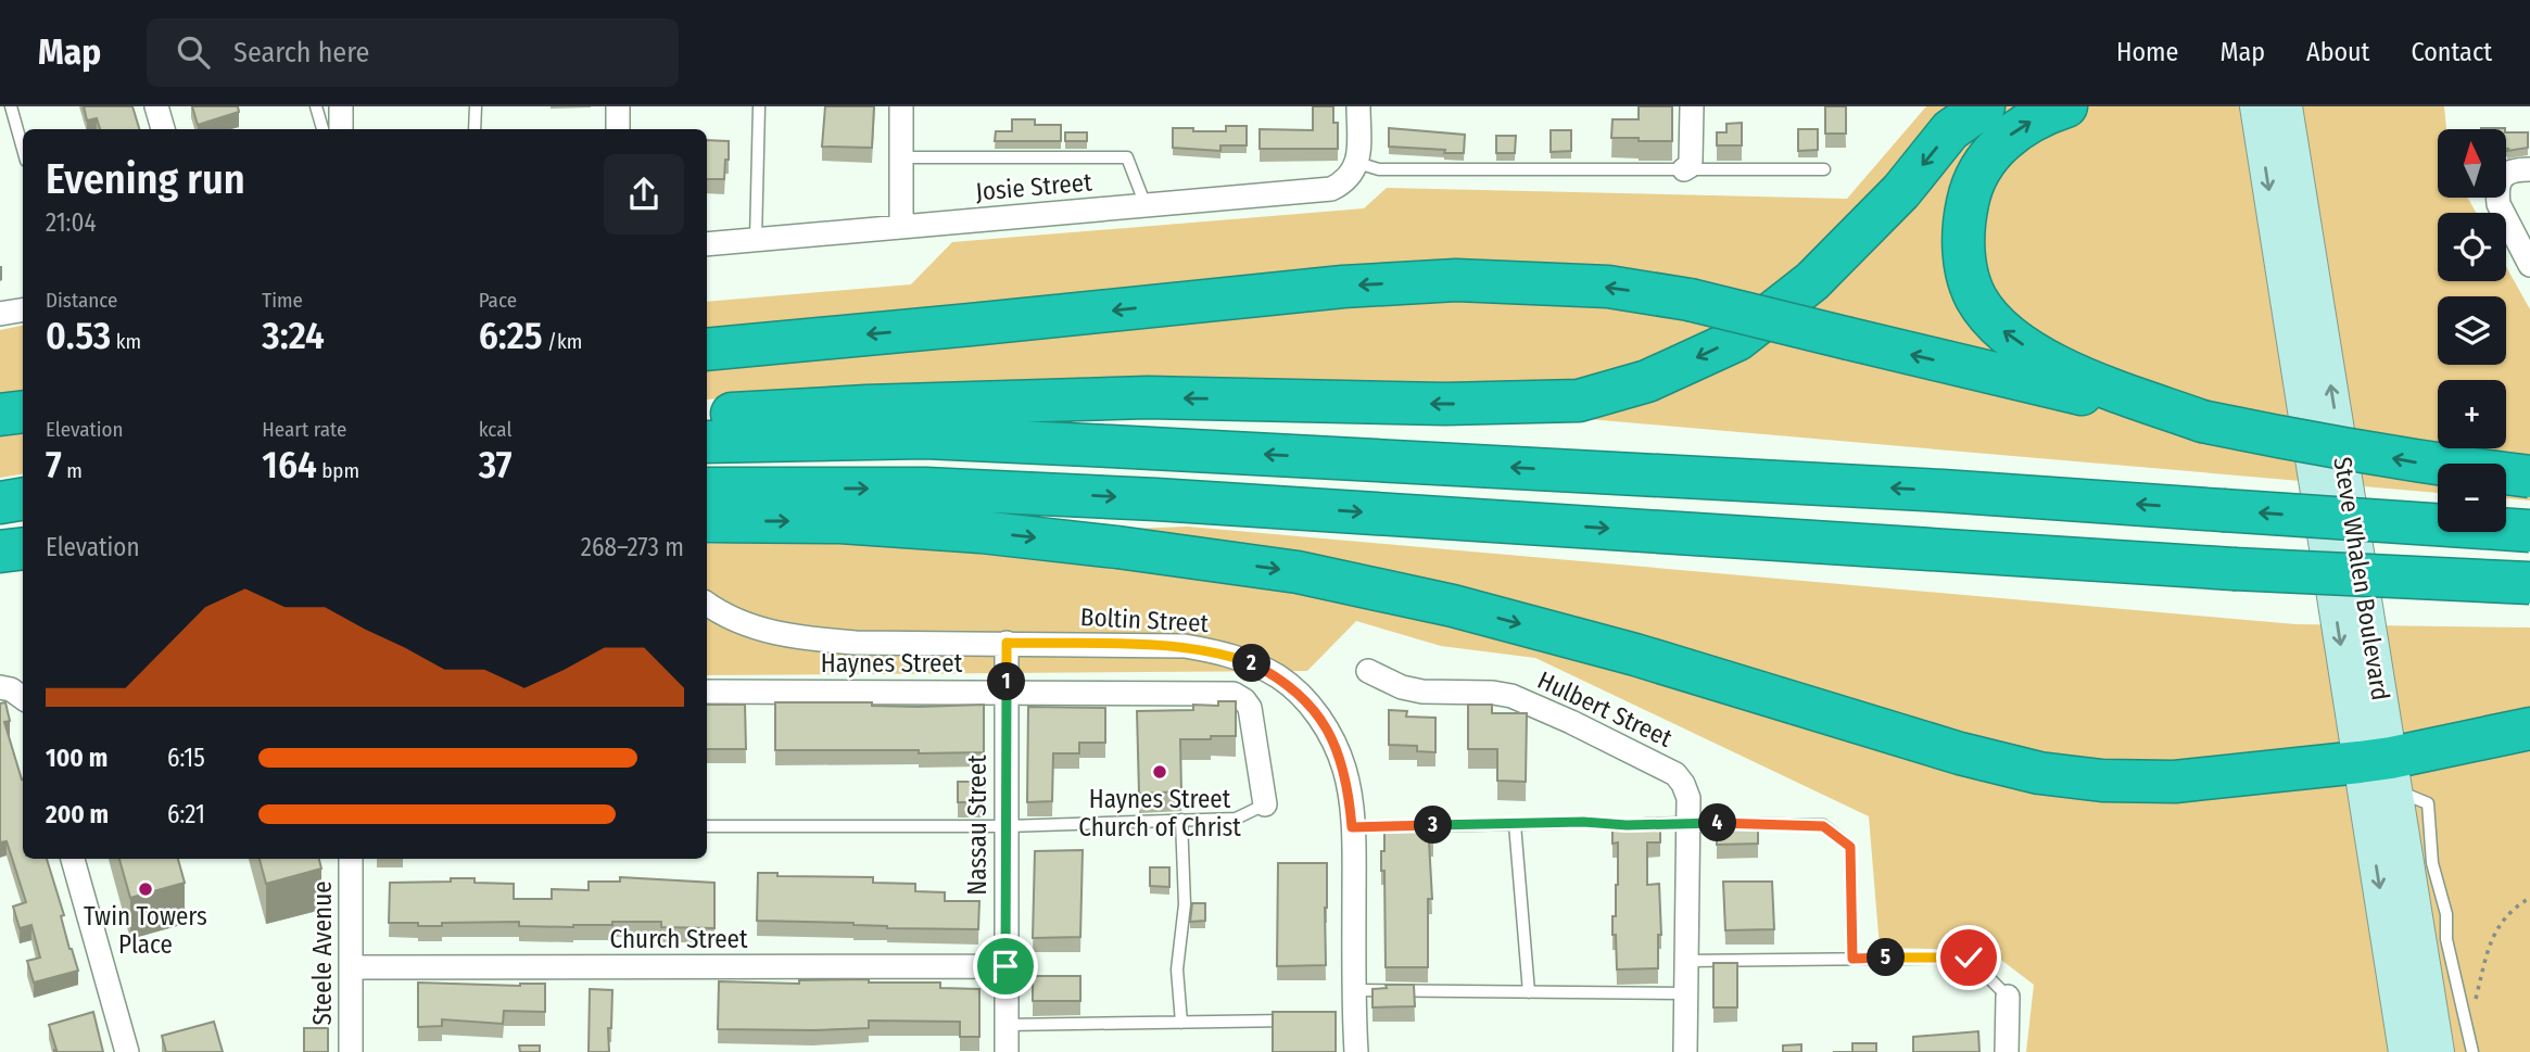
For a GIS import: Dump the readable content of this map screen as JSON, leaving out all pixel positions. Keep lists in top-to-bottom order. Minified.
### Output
{"streets":{"street":["Josie Street","Steve Whalen Boulevard","Boltin Street","Haynes Street","Hulbert Street","Nassau Street","Church Street","Steele Avenue"]},"crossings":[["Boltin Street","Nassau Street"],["Haynes Street","Nassau Street"],["Nassau Street","Church Street"],["Church Street","Steele Avenue"]],"places":["Haynes Street Church of Christ","Twin Towers Place"],"north":"top","page":{"header":"Map","search":"Search here","nav":["Home","Map","About","Contact"],"map_buttons":["+","−"],"heading":["Evening run","21:04"],"stats":[["Distance","0.53 km"],["Time","3:24"],["Pace","6:25 /km"],["Elevation","7 m"],["Heart rate","164 bpm"],["kcal","37"]],"chart":["Elevation","268–273 m"],"pins":["2","1","4","3","5"],"list":[{"name":"100 m","note":"6:15"},{"name":"200 m","note":"6:21"}]}}
